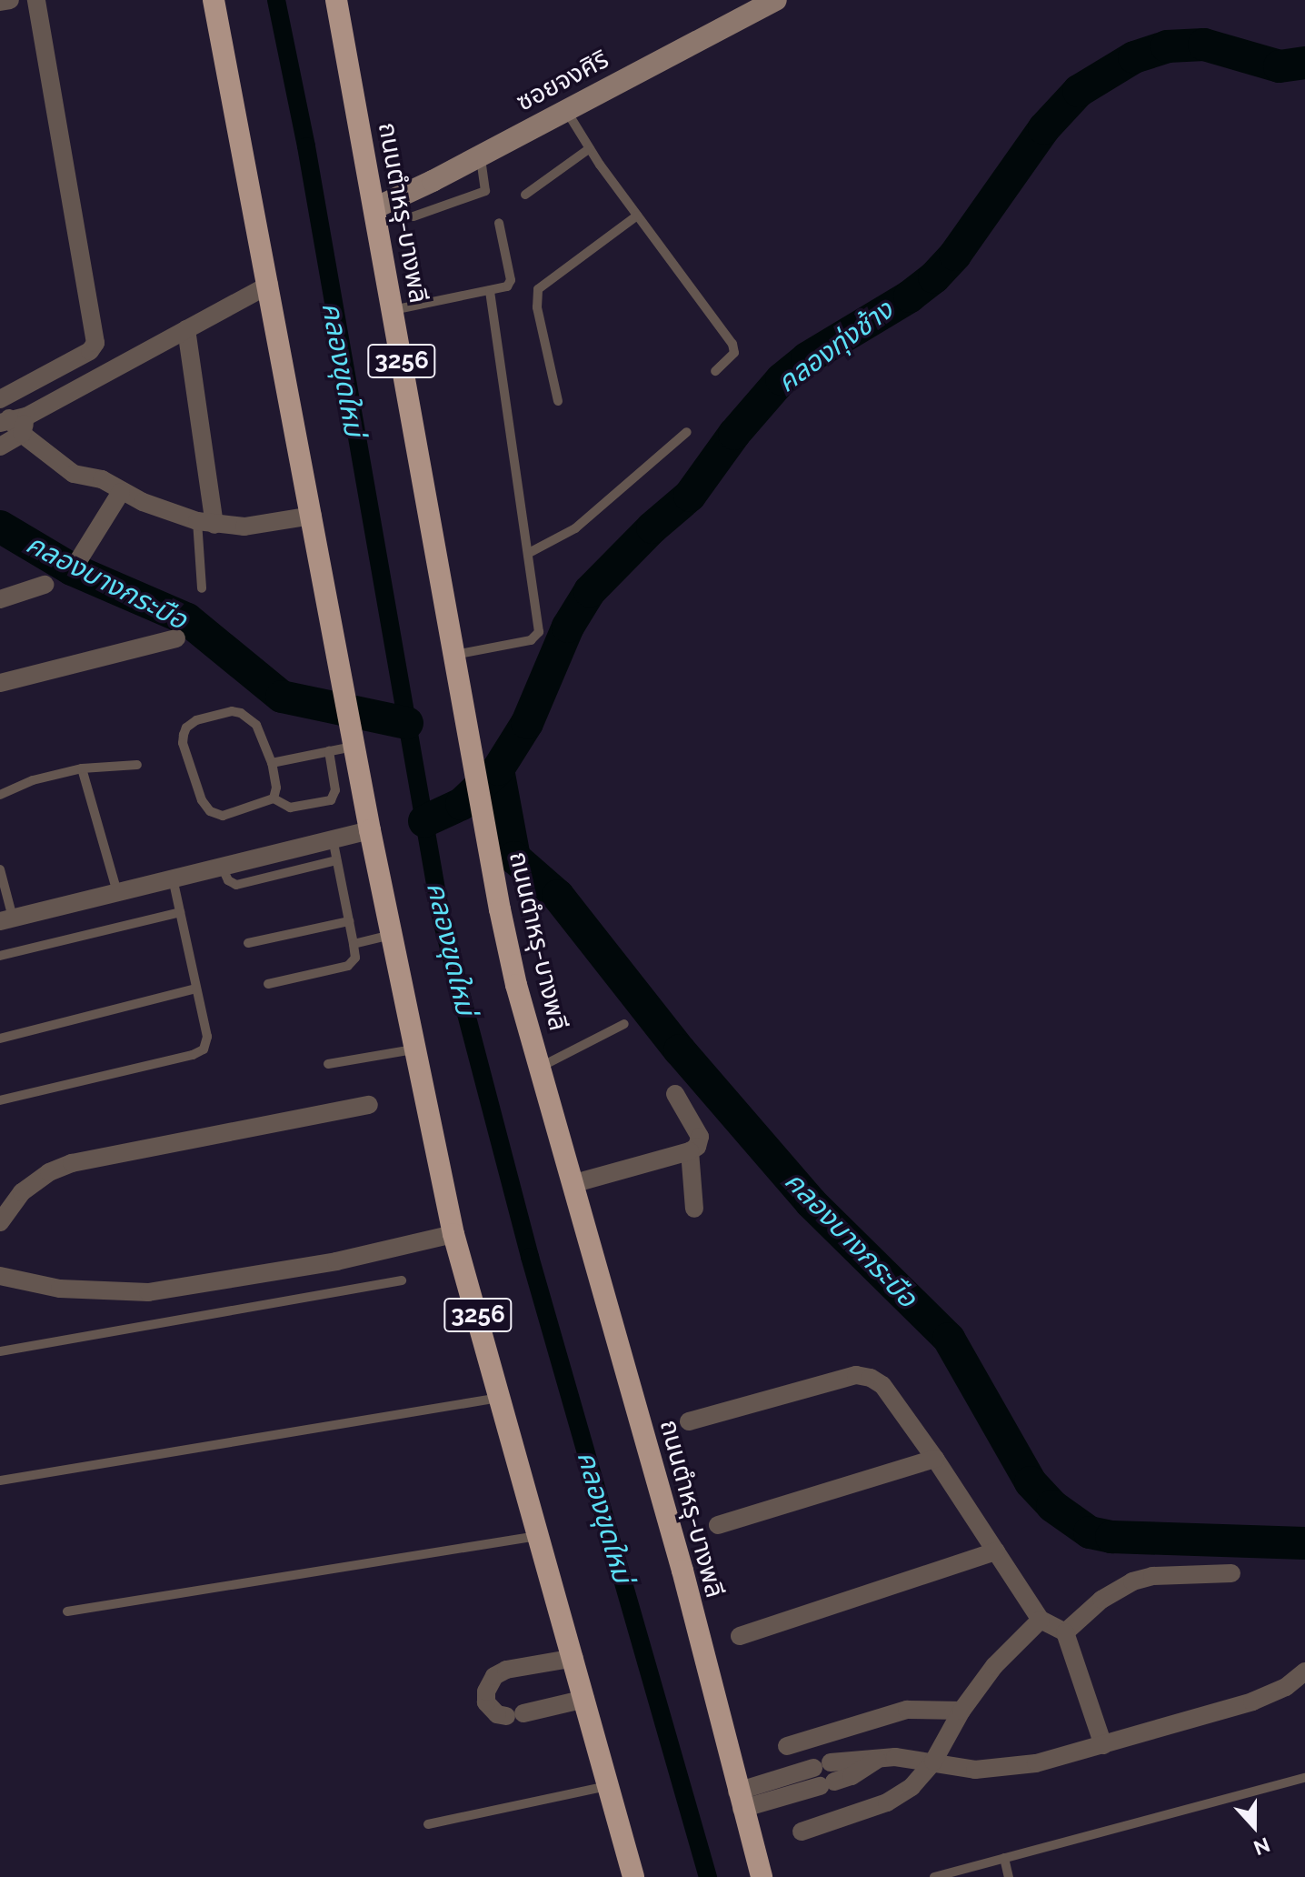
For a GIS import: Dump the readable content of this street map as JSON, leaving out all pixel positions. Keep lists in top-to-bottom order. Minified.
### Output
{"streets":{"main road":["ถนนตำหรุ-บางพลี","3256"],"street":["ซอยจงศิริ"]},"crossings":[["ซอยจงศิริ","ถนนตำหรุ-บางพลี"]],"water":["คลองทุ่งช้าง","คลองขุดใหม่","คลองบางกระบือ"],"north":"bottom"}
